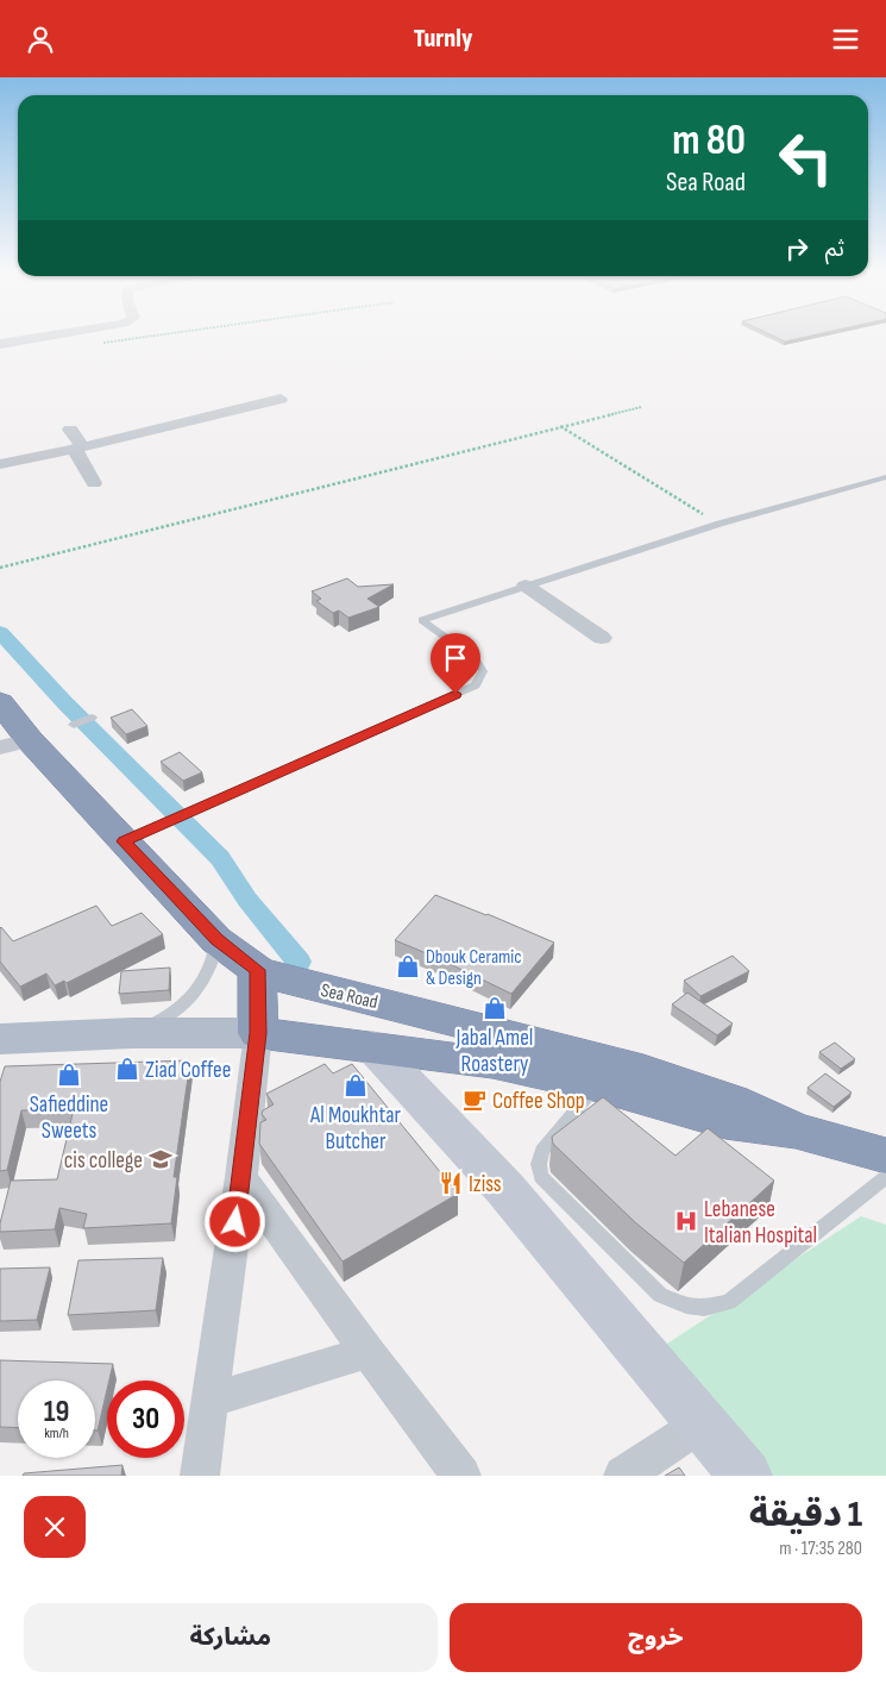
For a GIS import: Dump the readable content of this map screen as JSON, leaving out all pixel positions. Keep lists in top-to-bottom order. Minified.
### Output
{"streets":{"highway":["Sea Road"]},"places":{"shop":["Dbouk Ceramic & Design","Jabal Amel Roastery","Ziad Coffee","Safieddine Sweets","Al Moukhtar Butcher"],"cafe":["Coffee Shop"],"school or university":["cis college"],"restaurant":["Iziss"],"hospital":["Lebanese Italian Hospital"]},"page":{"header":"Turnly","turn":["80 m","Sea Road"],"then":"ثم","speed":"19 km/h","limit":"30","heading":["1 دقيقة","280 m · 17:35"],"buttons":["خروج","مشاركة"]}}
